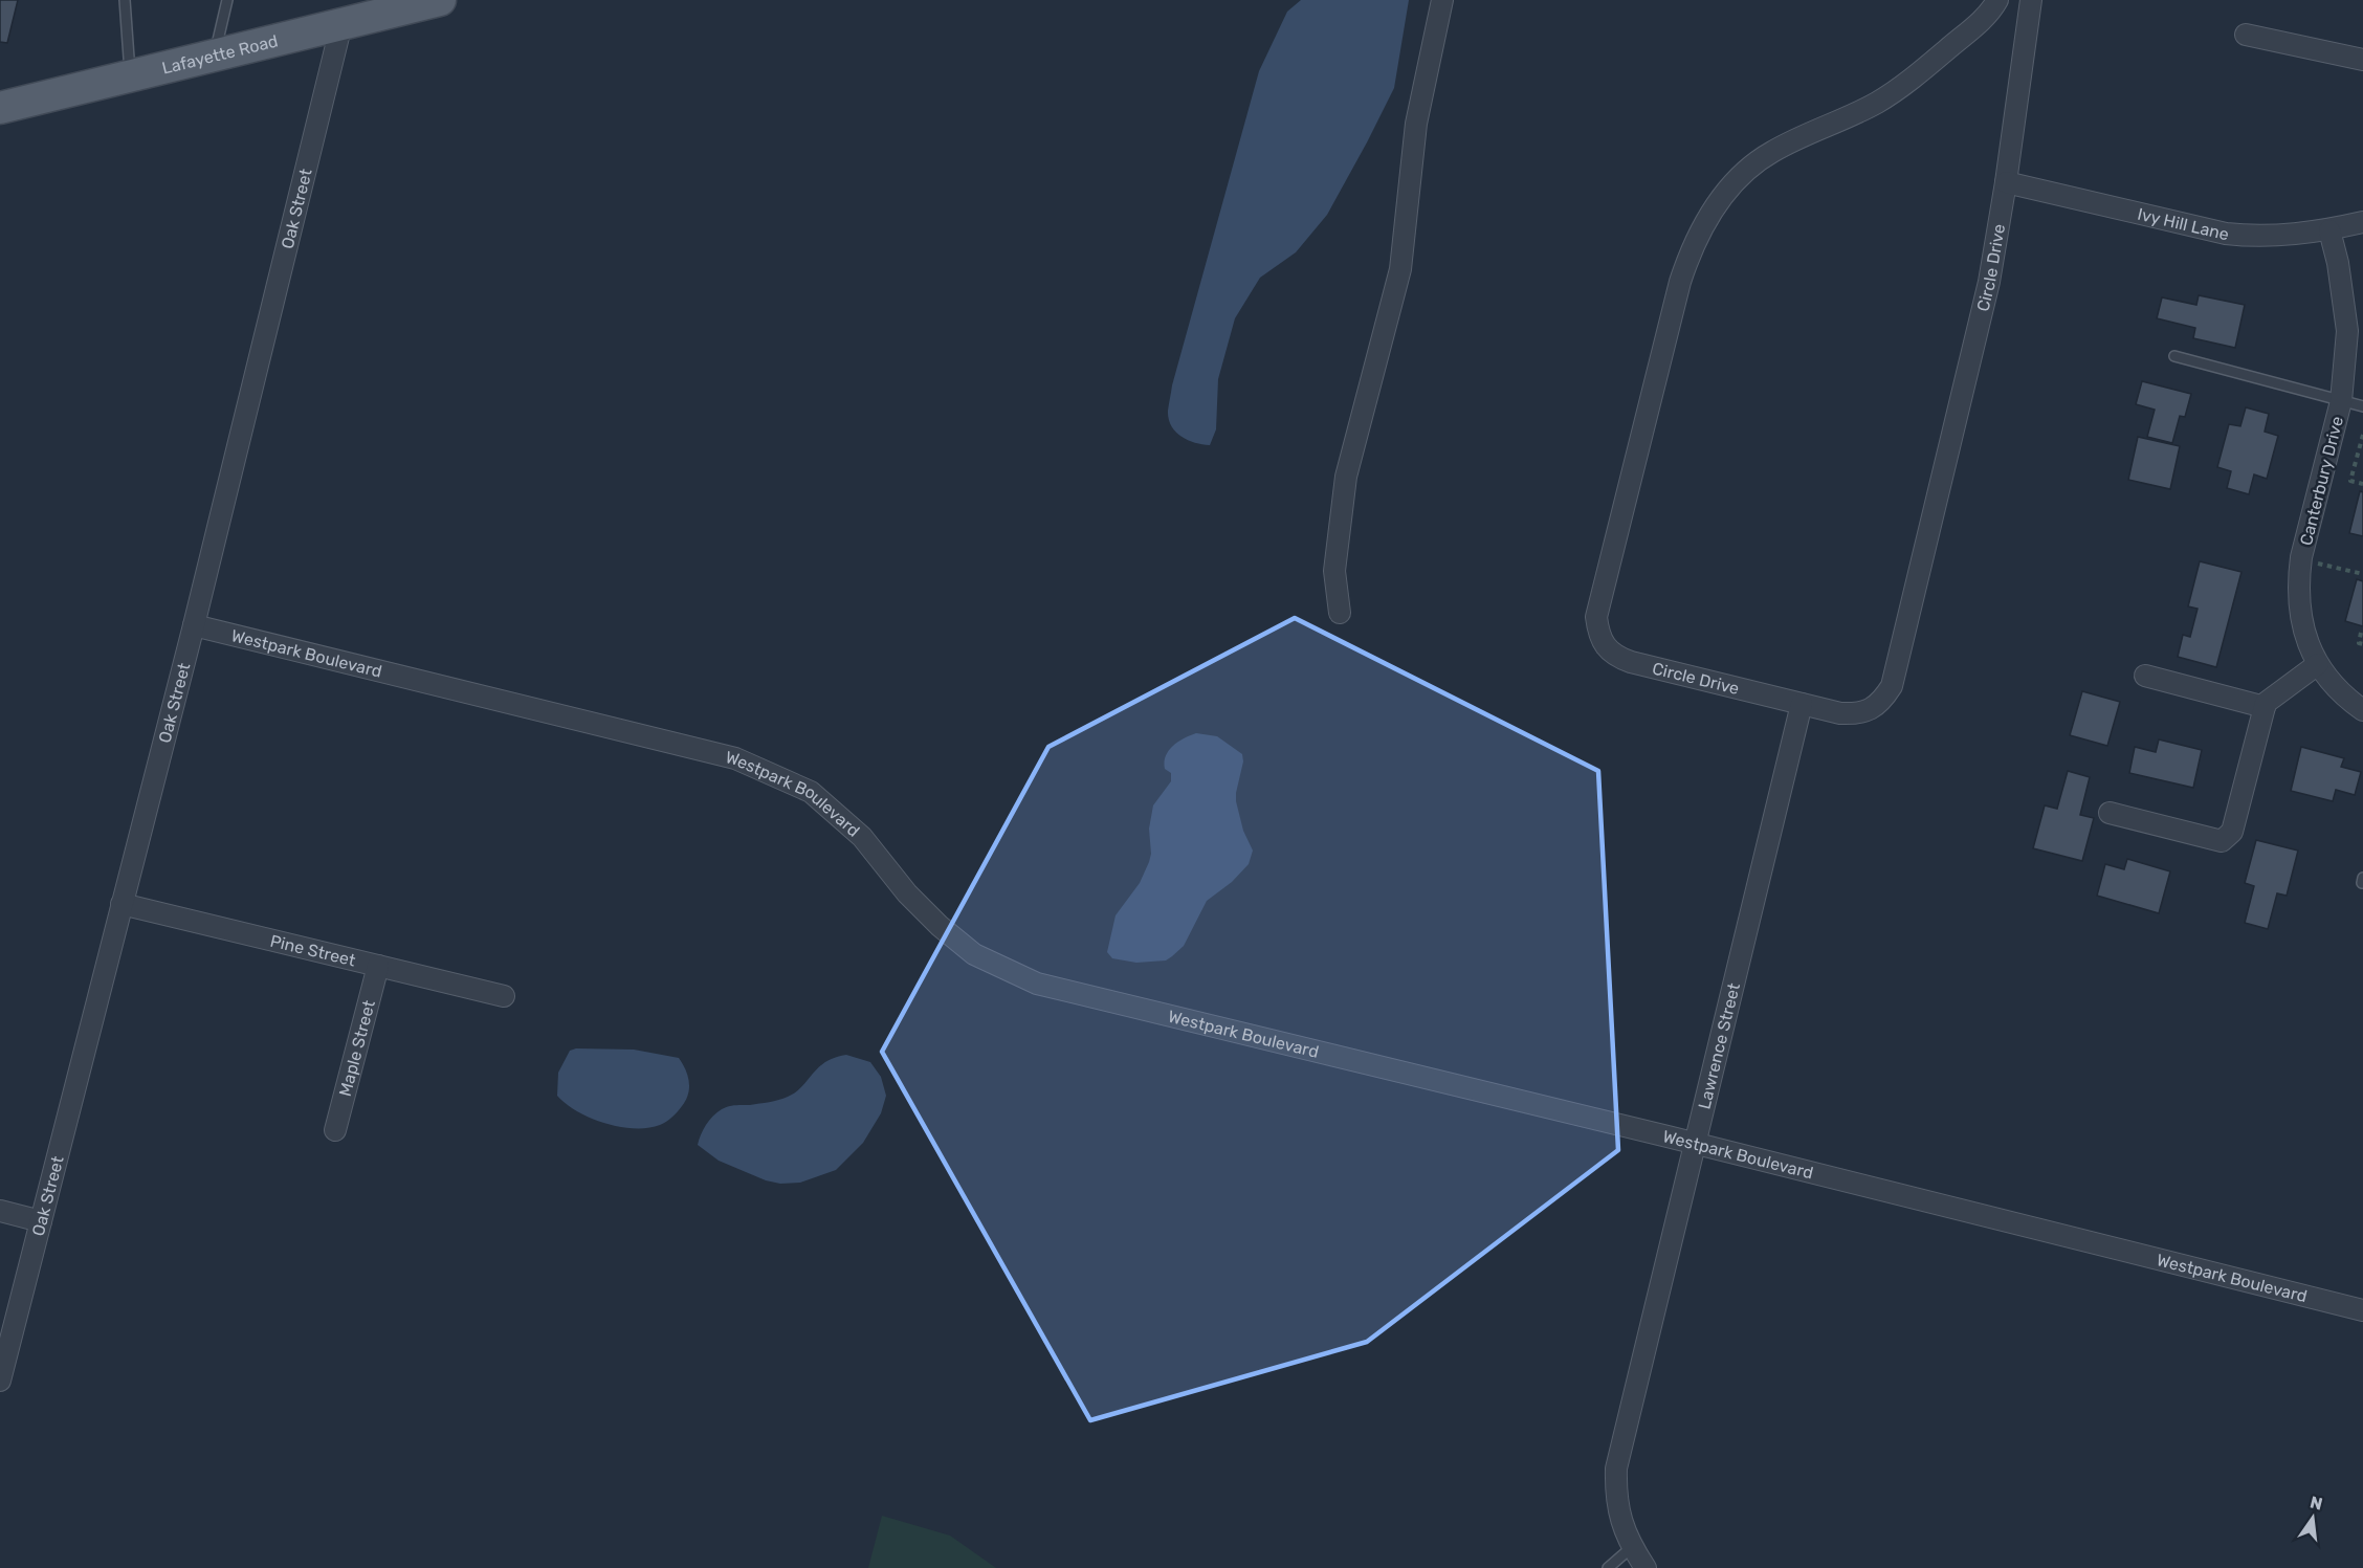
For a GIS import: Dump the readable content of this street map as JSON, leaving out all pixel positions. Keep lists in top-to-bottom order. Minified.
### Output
{"streets":{"main road":["Lafayette Road"],"street":["Oak Street","Ivy Hill Lane","Circle Drive","Canterbury Drive","Westpark Boulevard","Pine Street","Lawrence Street","Maple Street"]},"crossings":[["Lafayette Road","Oak Street"],["Oak Street","Westpark Boulevard"],["Oak Street","Pine Street"],["Ivy Hill Lane","Circle Drive"],["Ivy Hill Lane","Canterbury Drive"],["Circle Drive","Lawrence Street"],["Westpark Boulevard","Lawrence Street"],["Pine Street","Maple Street"]],"north":"top"}
